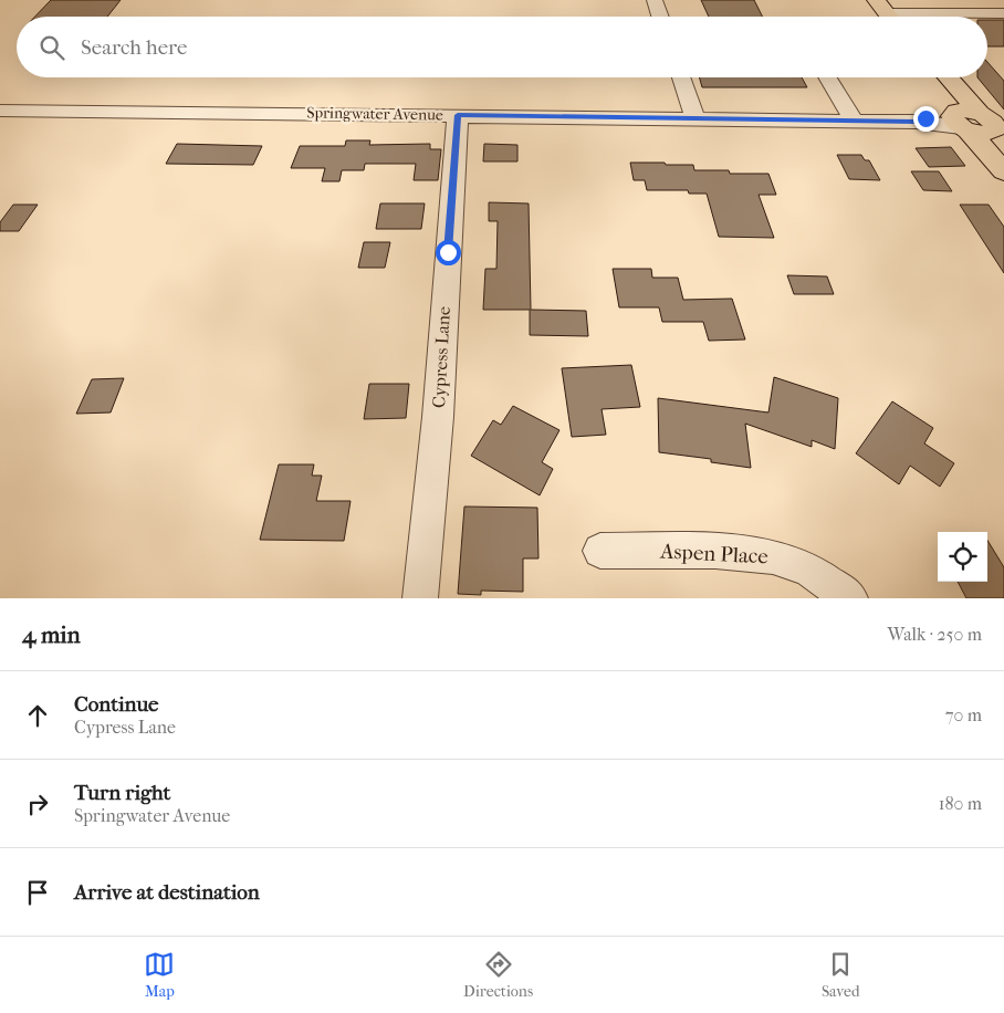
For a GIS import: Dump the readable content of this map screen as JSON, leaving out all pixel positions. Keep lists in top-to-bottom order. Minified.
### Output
{"streets":{"street":["Springwater Avenue","Cypress Lane","Aspen Place"]},"crossings":[["Springwater Avenue","Cypress Lane"]],"page":{"search":"Search here","heading":["4 min","Walk · 250 m"],"list":[["Continue","Cypress Lane","70 m"],["Turn right","Springwater Avenue","180 m"],"Arrive at destination"],"nav":["Map","Directions","Saved"]}}
